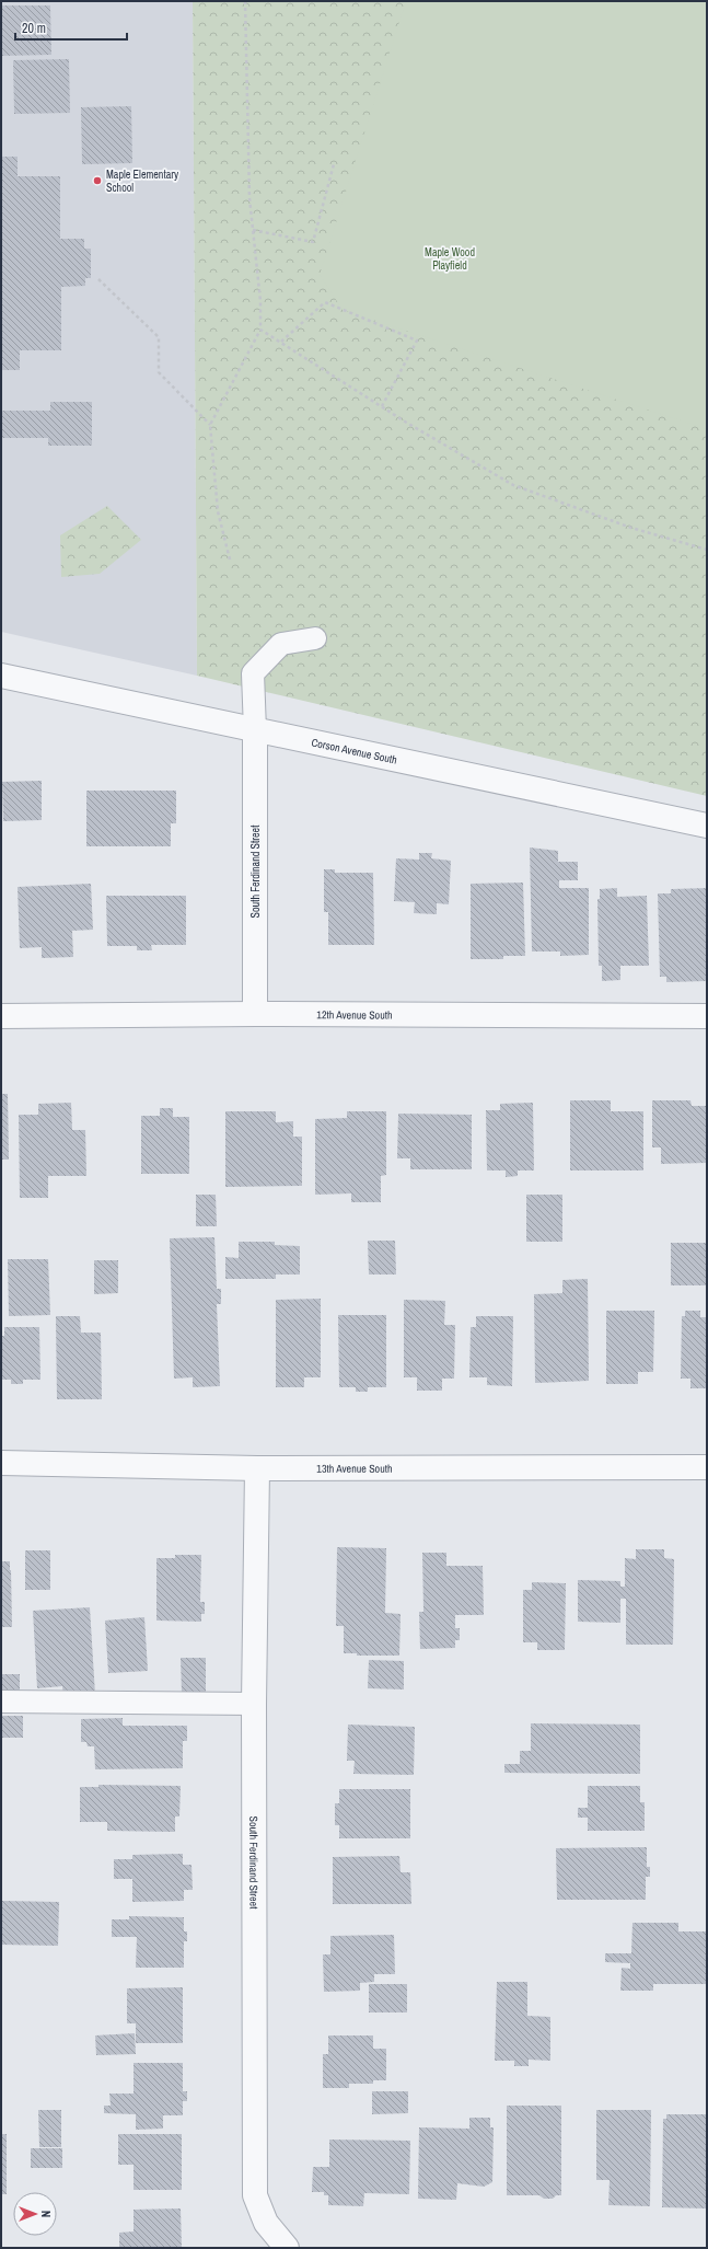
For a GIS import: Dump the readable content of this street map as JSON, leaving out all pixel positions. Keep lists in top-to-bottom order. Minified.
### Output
{"streets":{"street":["Corson Avenue South","South Ferdinand Street","12th Avenue South","13th Avenue South"]},"crossings":[["Corson Avenue South","South Ferdinand Street"],["South Ferdinand Street","12th Avenue South"],["South Ferdinand Street","13th Avenue South"]],"parks":["Maple Wood Playfield"],"places":["Maple Elementary School"],"scale_bar":"20 m","north":"right"}
